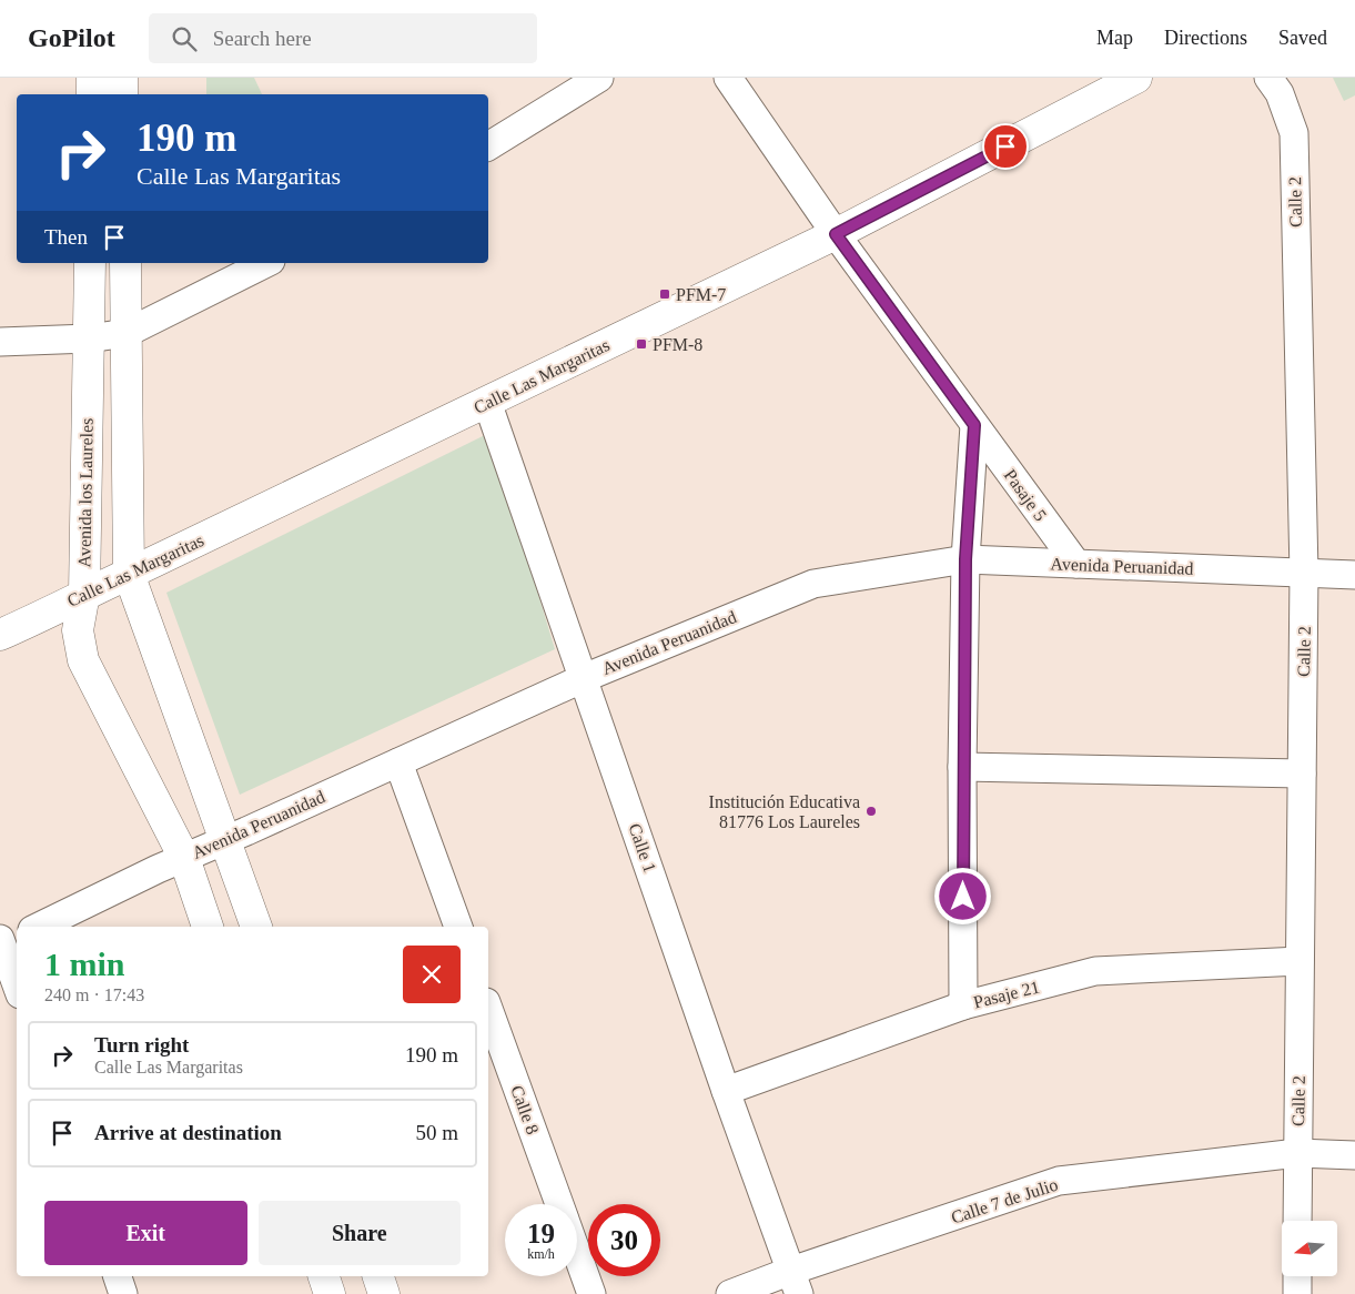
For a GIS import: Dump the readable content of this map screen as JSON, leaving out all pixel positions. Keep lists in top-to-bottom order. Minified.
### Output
{"streets":{"main road":["Calle Las Margaritas","Avenida los Laureles"],"street":["Calle 2","Pasaje 5","Avenida Peruanidad","Calle 1","Pasaje 21","Calle 8","Calle 7 de Julio"]},"crossings":[["Calle 2","Avenida Peruanidad"],["Calle 2","Pasaje 21"],["Calle 2","Calle 7 de Julio"],["Calle Las Margaritas","Avenida los Laureles"],["Calle Las Margaritas","Pasaje 5"],["Calle Las Margaritas","Calle 1"],["Avenida los Laureles","Avenida Peruanidad"],["Pasaje 5","Avenida Peruanidad"],["Avenida Peruanidad","Calle 1"],["Calle 1","Pasaje 21"],["Calle 1","Calle 7 de Julio"]],"places":{"transit":["PFM-7","PFM-8"],"other":["Institución Educativa 81776 Los Laureles"]},"north":"left","page":{"header":"GoPilot","search":"Search here","nav":["Map","Directions","Saved"],"turn":["190 m","Calle Las Margaritas"],"then":"Then","heading":["1 min","240 m · 17:43"],"list":[{"name":"Turn right","note":"Calle Las Margaritas","value":"190 m"},{"name":"Arrive at destination","value":"50 m"}],"buttons":["Exit","Share"],"speed":"19 km/h","limit":"30"}}
